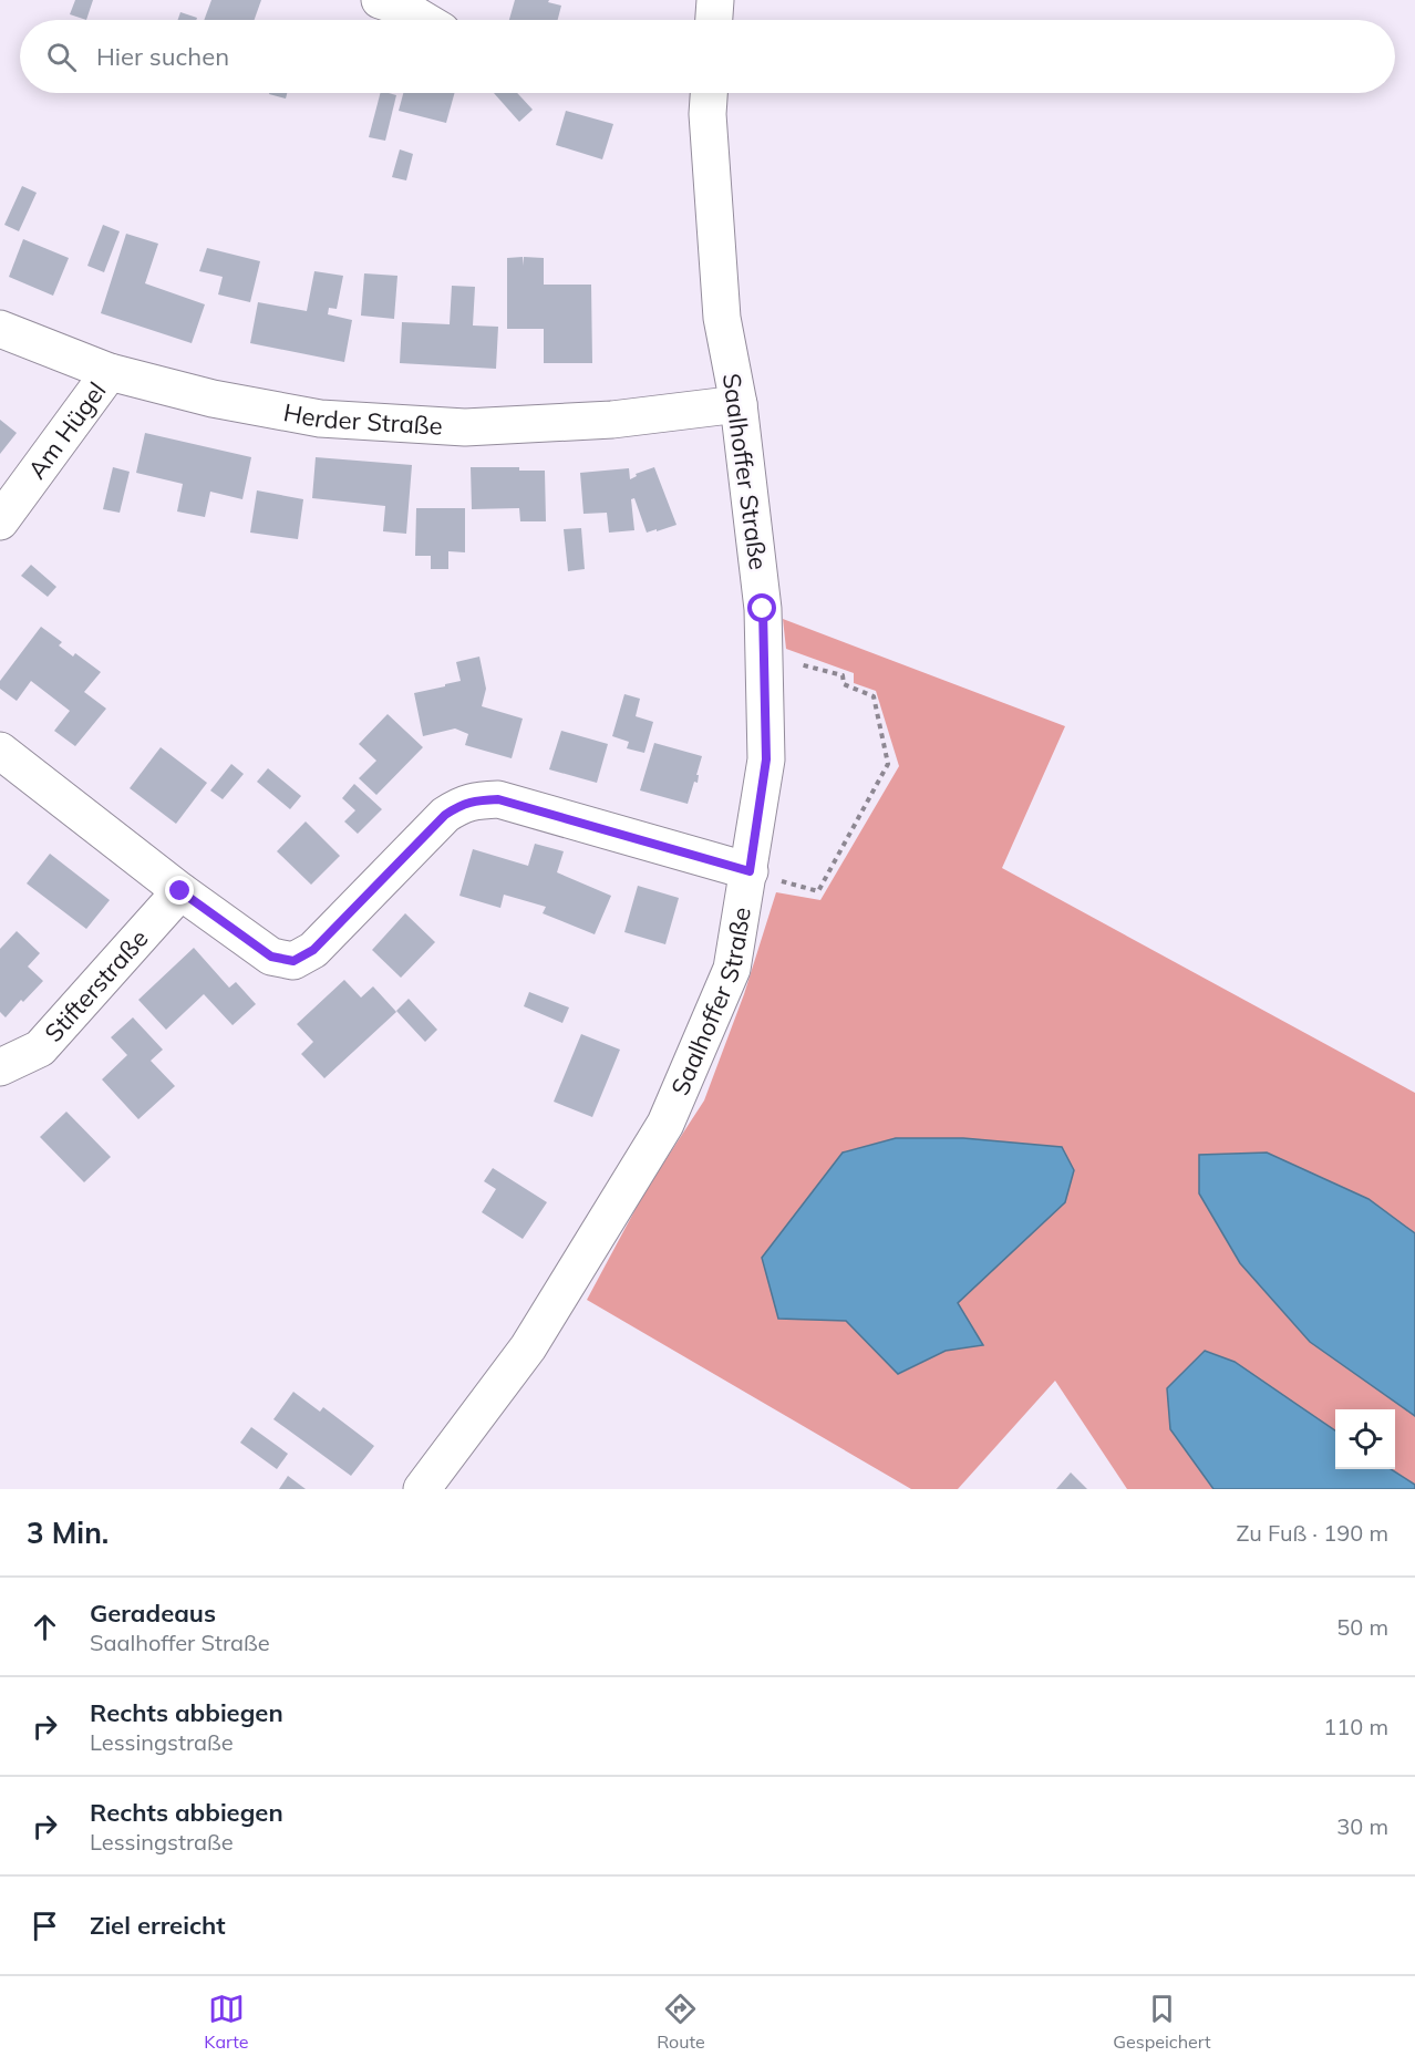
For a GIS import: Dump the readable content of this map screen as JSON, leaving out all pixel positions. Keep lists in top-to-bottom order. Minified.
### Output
{"streets":{"street":["Herder Straße","Am Hügel","Saalhoffer Straße","Stifterstraße"]},"crossings":[["Herder Straße","Am Hügel"],["Herder Straße","Saalhoffer Straße"]],"page":{"search":"Hier suchen","heading":["3 Min.","Zu Fuß · 190 m"],"list":[["Geradeaus","Saalhoffer Straße","50 m"],["Rechts abbiegen","Lessingstraße","110 m"],["Rechts abbiegen","Lessingstraße","30 m"],"Ziel erreicht"],"nav":["Karte","Route","Gespeichert"]}}
